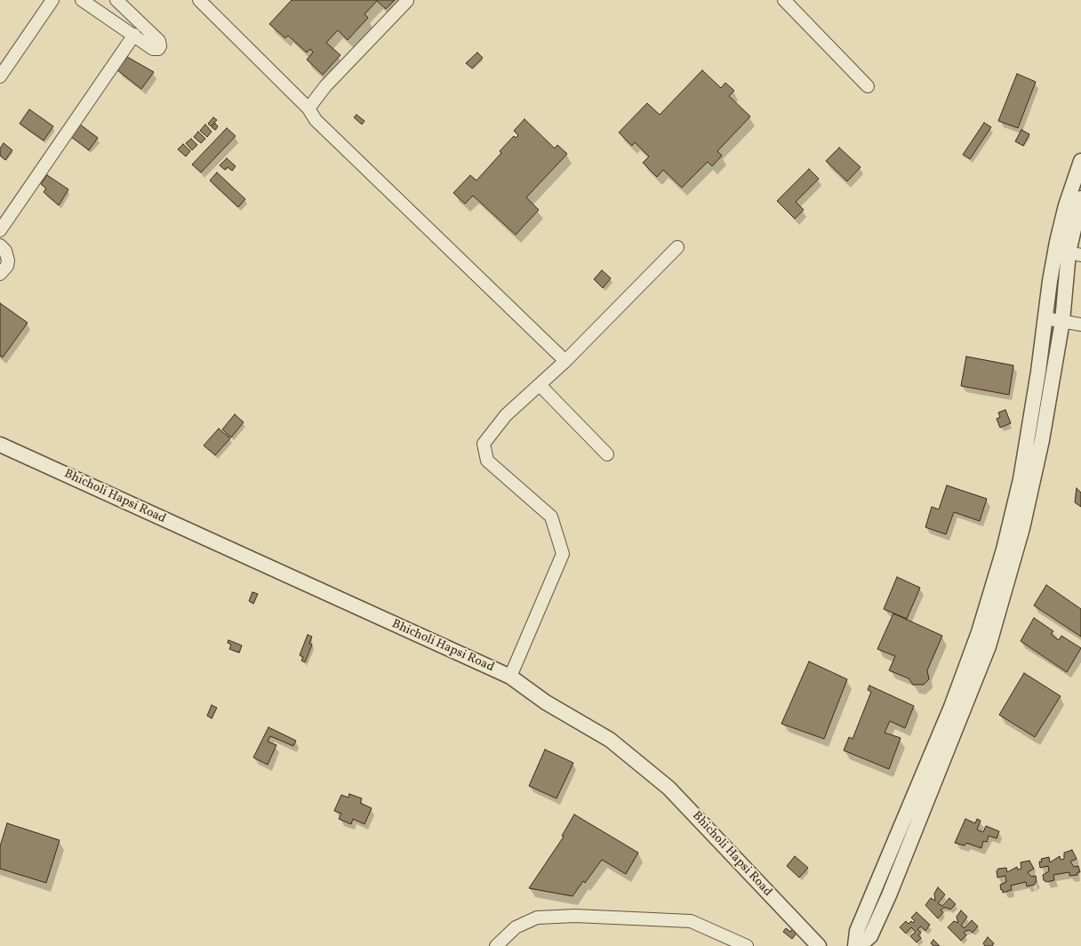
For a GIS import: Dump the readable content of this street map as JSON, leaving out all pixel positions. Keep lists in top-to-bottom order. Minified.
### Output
{"streets":{"street":["Bhicholi Hapsi Road"]}}
